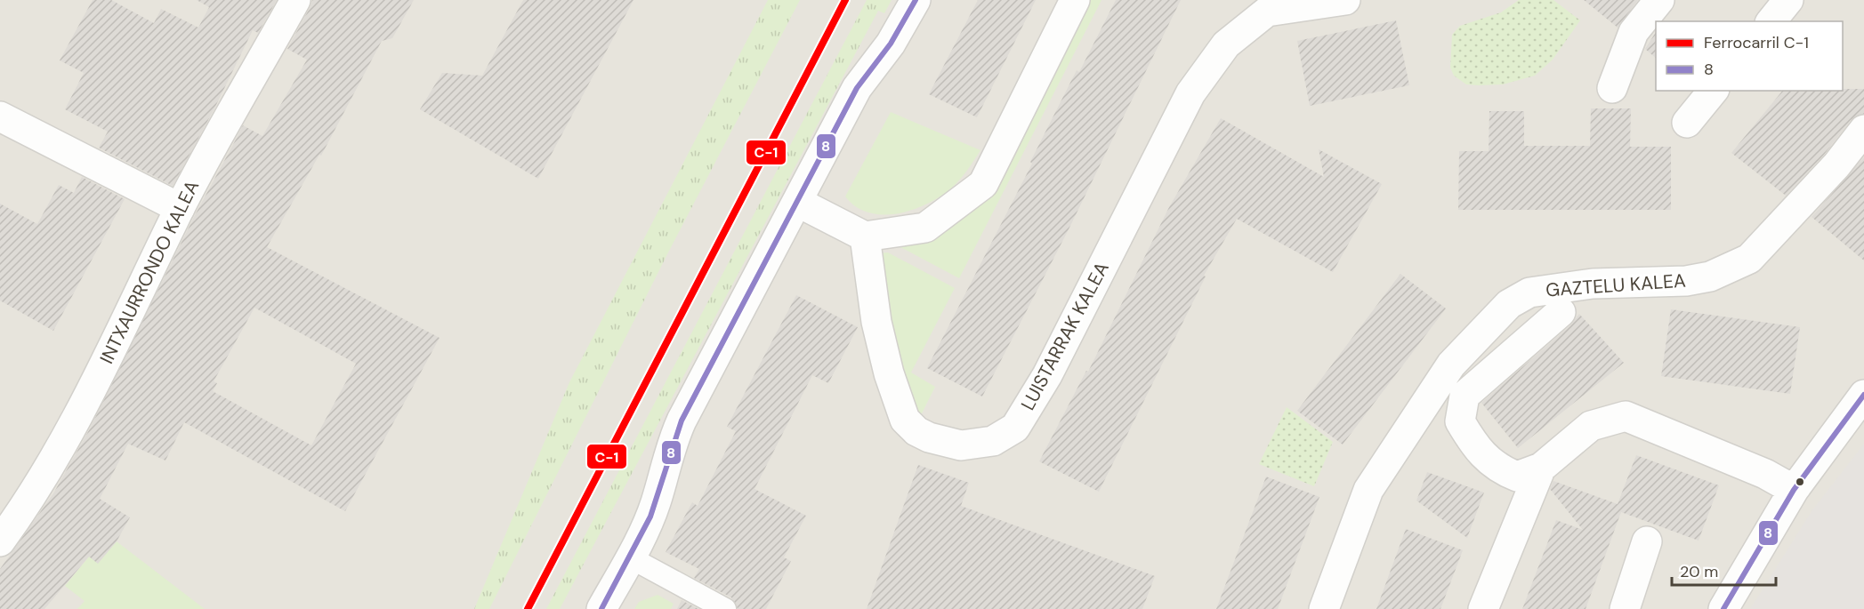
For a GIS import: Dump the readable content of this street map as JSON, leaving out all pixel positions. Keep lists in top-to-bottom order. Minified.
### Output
{"streets":{"street":["INTXAURRONDO KALEA","GAZTELU KALEA","LUISTARRAK KALEA"]},"lines":["rail line C-1","transit line 8"],"legend":["Ferrocarril C-1","8"],"scale_bar":"20 m"}
